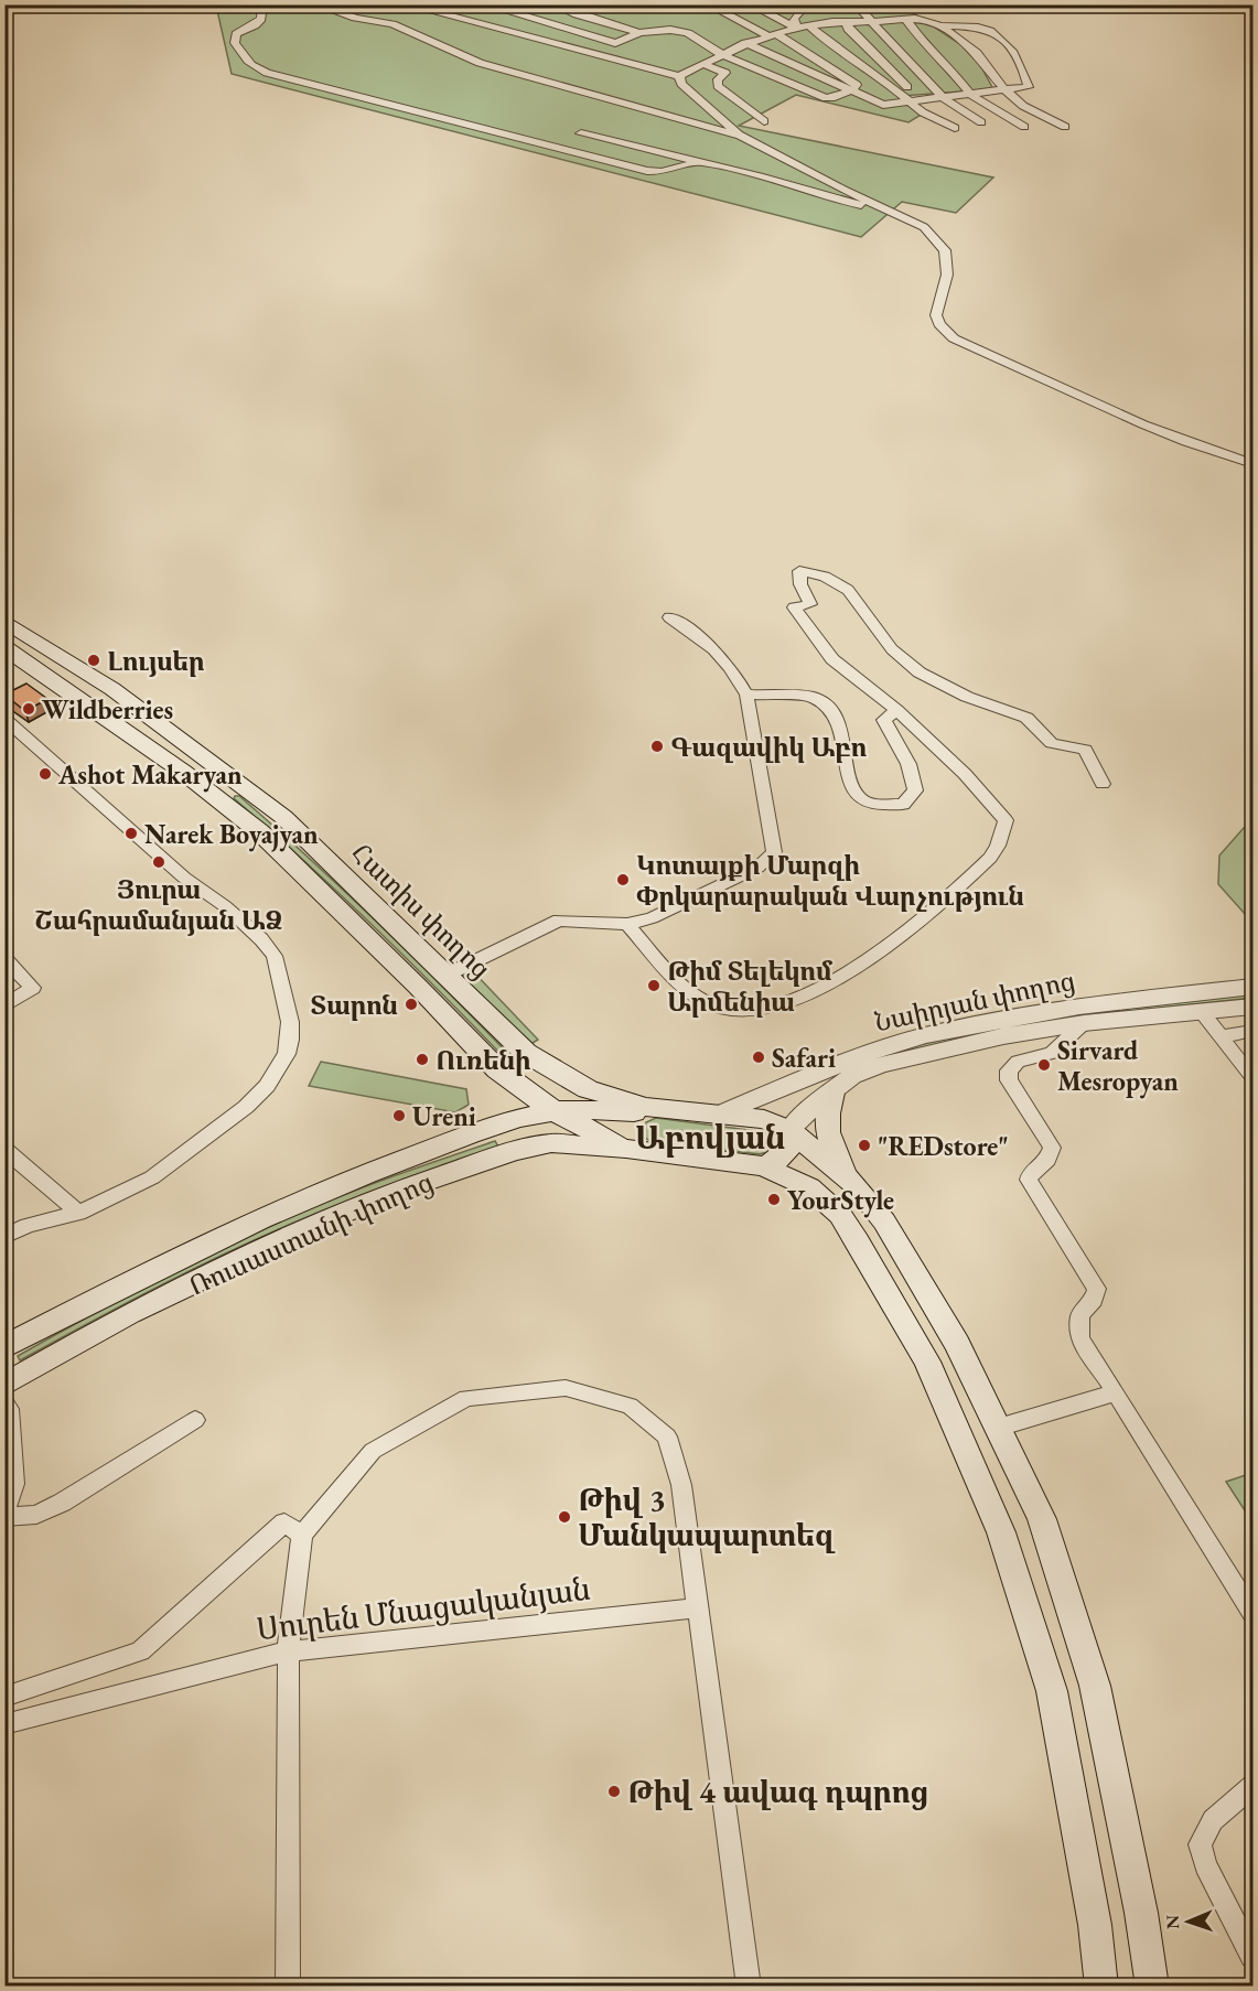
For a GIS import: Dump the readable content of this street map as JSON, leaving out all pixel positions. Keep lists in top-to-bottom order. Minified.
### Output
{"streets":{"main road":["Հատիս փողոց","Ռուսաստանի փողոց"],"street":["Նաիրյան փողոց","Սուրեն Մնացականյան"]},"crossings":[["Հատիս փողոց","Ռուսաստանի փողոց"]],"districts":["Աբովյան"],"places":["Լույսեր","Wildberries","Գազավիկ Աբո","Ashot Makaryan","Narek Boyajyan","Յուրա Շահրամանյան ԱՁ","Կոտայքի Մարզի Փրկարարական Վարչություն","Թիմ Տելեկոմ Արմենիա","Տարոն","Safari","Ուռենի","Sirvard Mesropyan","Ureni","\"REDstore\"","YourStyle","Թիվ 3 Մանկապարտեզ","Թիվ 4 ավագ դպրոց"],"north":"left"}
